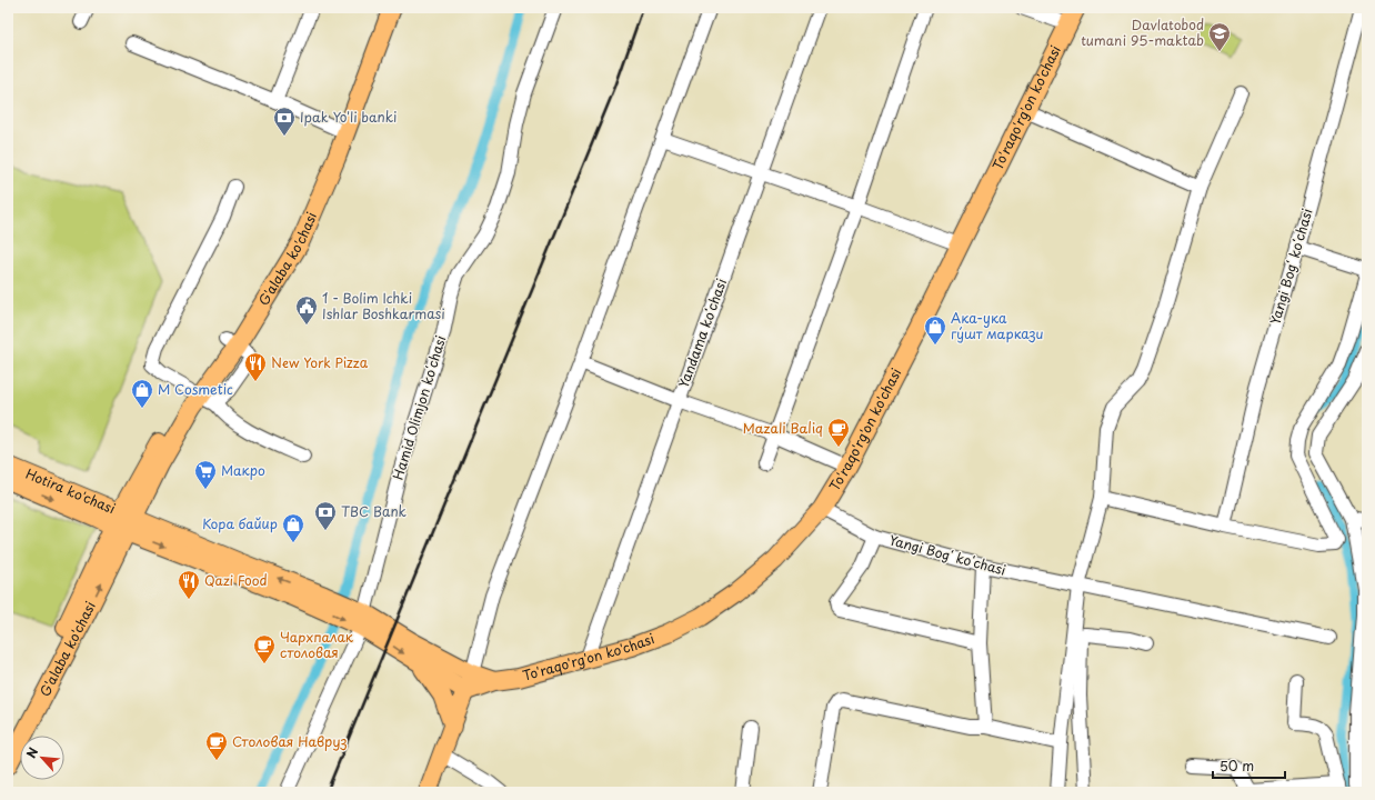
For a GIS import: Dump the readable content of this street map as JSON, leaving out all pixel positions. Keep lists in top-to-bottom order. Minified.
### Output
{"streets":{"main road":["To'raqo'rg'on ko'chasi","G'alaba ko'chasi","Hotira ko'chasi"],"street":["Yangi Bogʻ koʻchasi","Yandama koʻchasi","Hamid Olimjon koʻchasi"]},"crossings":[["To'raqo'rg'on ko'chasi","Yangi Bogʻ koʻchasi"],["To'raqo'rg'on ko'chasi","Yandama koʻchasi"],["To'raqo'rg'on ko'chasi","Hamid Olimjon koʻchasi"],["G'alaba ko'chasi","Hotira ko'chasi"]],"places":{"school or university":["Davlatobod tumani 95-maktab"],"bank":["Ipak Yo'li banki","TBC Bank"],"public building":["1 - Bolim Ichki Ishlar Boshkarmasi"],"shop":["Ака-ука гу́шт маркази","M Cosmetic","Кора байир"],"restaurant":["New York Pizza","Qazi Food"],"cafe":["Mazali Baliq","Чархпалак столовая","Столовая Навруз"],"supermarket":["Макро"]},"scale_bar":"50 m","north":"top left"}
